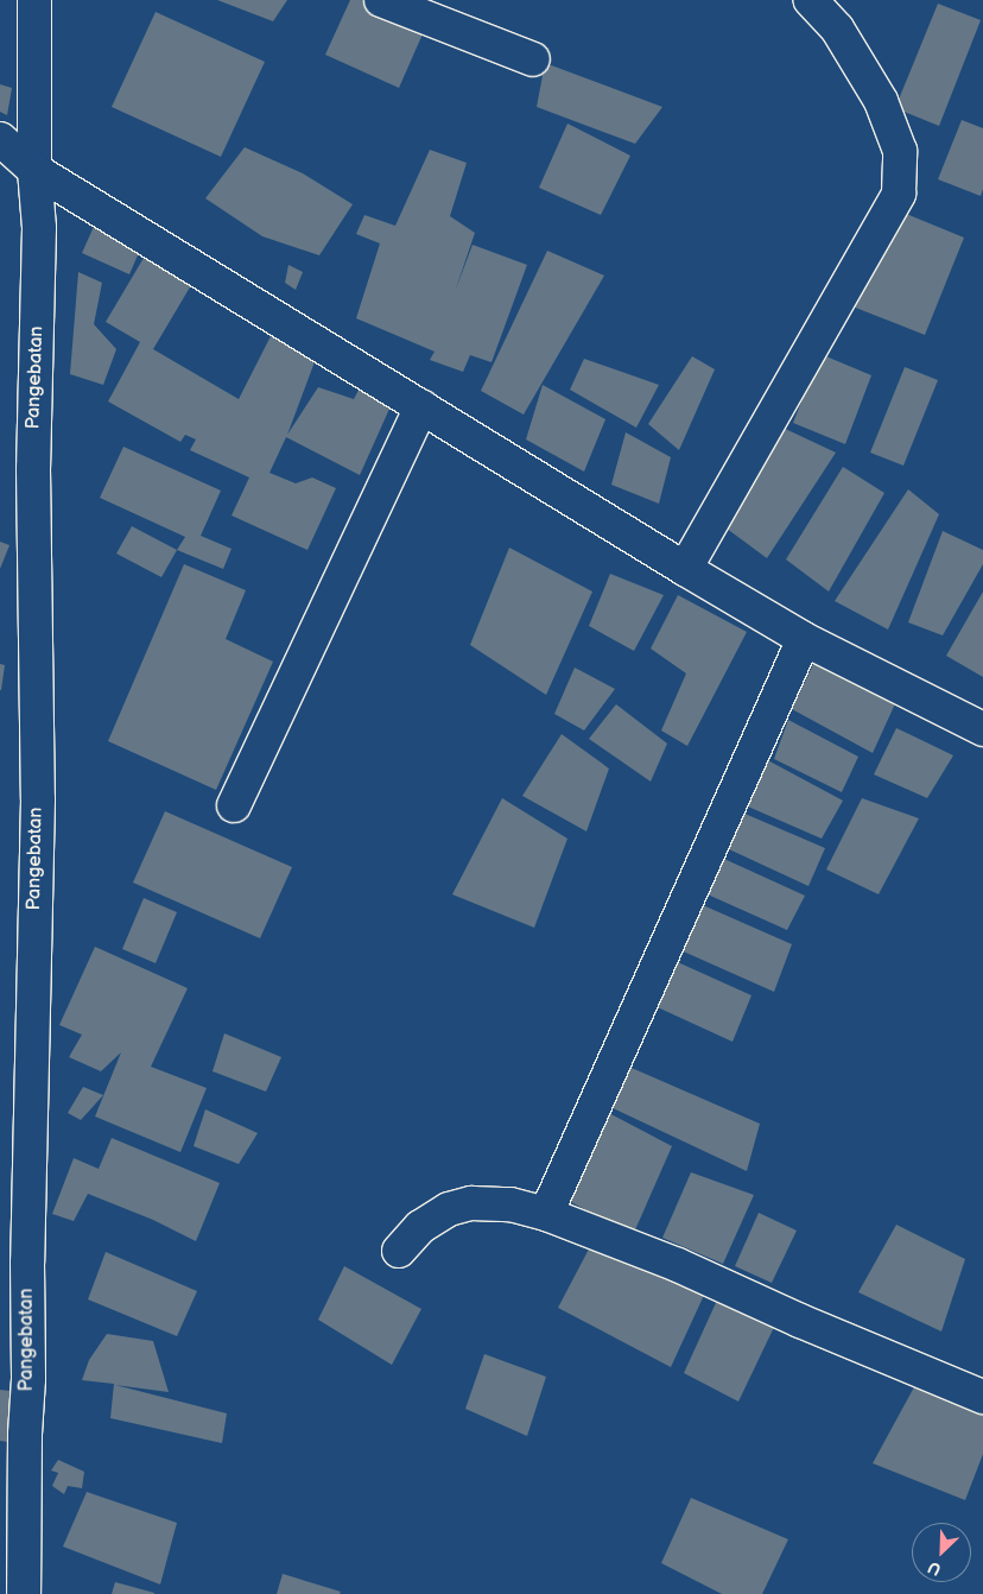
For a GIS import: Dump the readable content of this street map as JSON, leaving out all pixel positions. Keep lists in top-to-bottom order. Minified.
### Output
{"streets":{"street":["Pangebatan"]},"north":"bottom left"}
